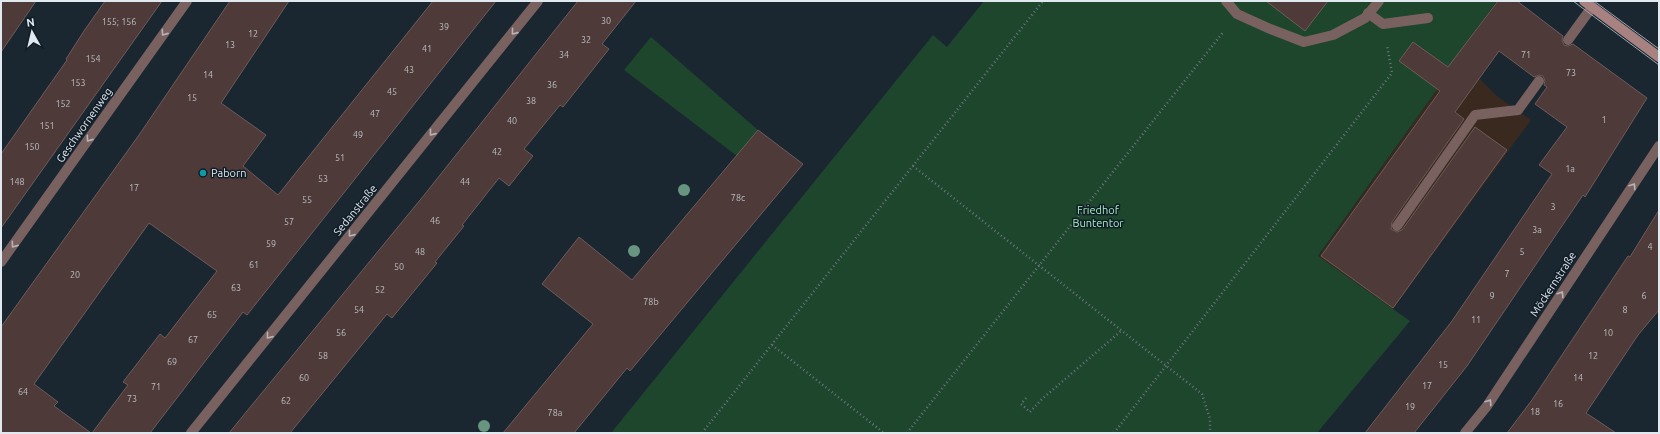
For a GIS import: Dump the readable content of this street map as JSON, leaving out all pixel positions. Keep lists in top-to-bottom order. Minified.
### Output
{"streets":{"street":["Geschwornenweg","Sedanstraße","Möckernstraße"]},"one_way":["Geschwornenweg","Sedanstraße","Möckernstraße"],"parks":["Friedhof Buntentor"],"places":["Paborn"],"house_numbers":["30","155; 156","39","12","32","13","41","34","71","154","43","73","14","153","36","45","15","38","152","47","1","40","151","49","150","42","51","1a","53","148","44","17","78c","55","3","46","57","3a","59","4","48","5","61","50","7","20","63","52","9","6","78b","54","8","65","11","56","10","67","58","12","69","15","60","14","17","71","64","73","62","16","19","18","78a"],"north":"top"}
